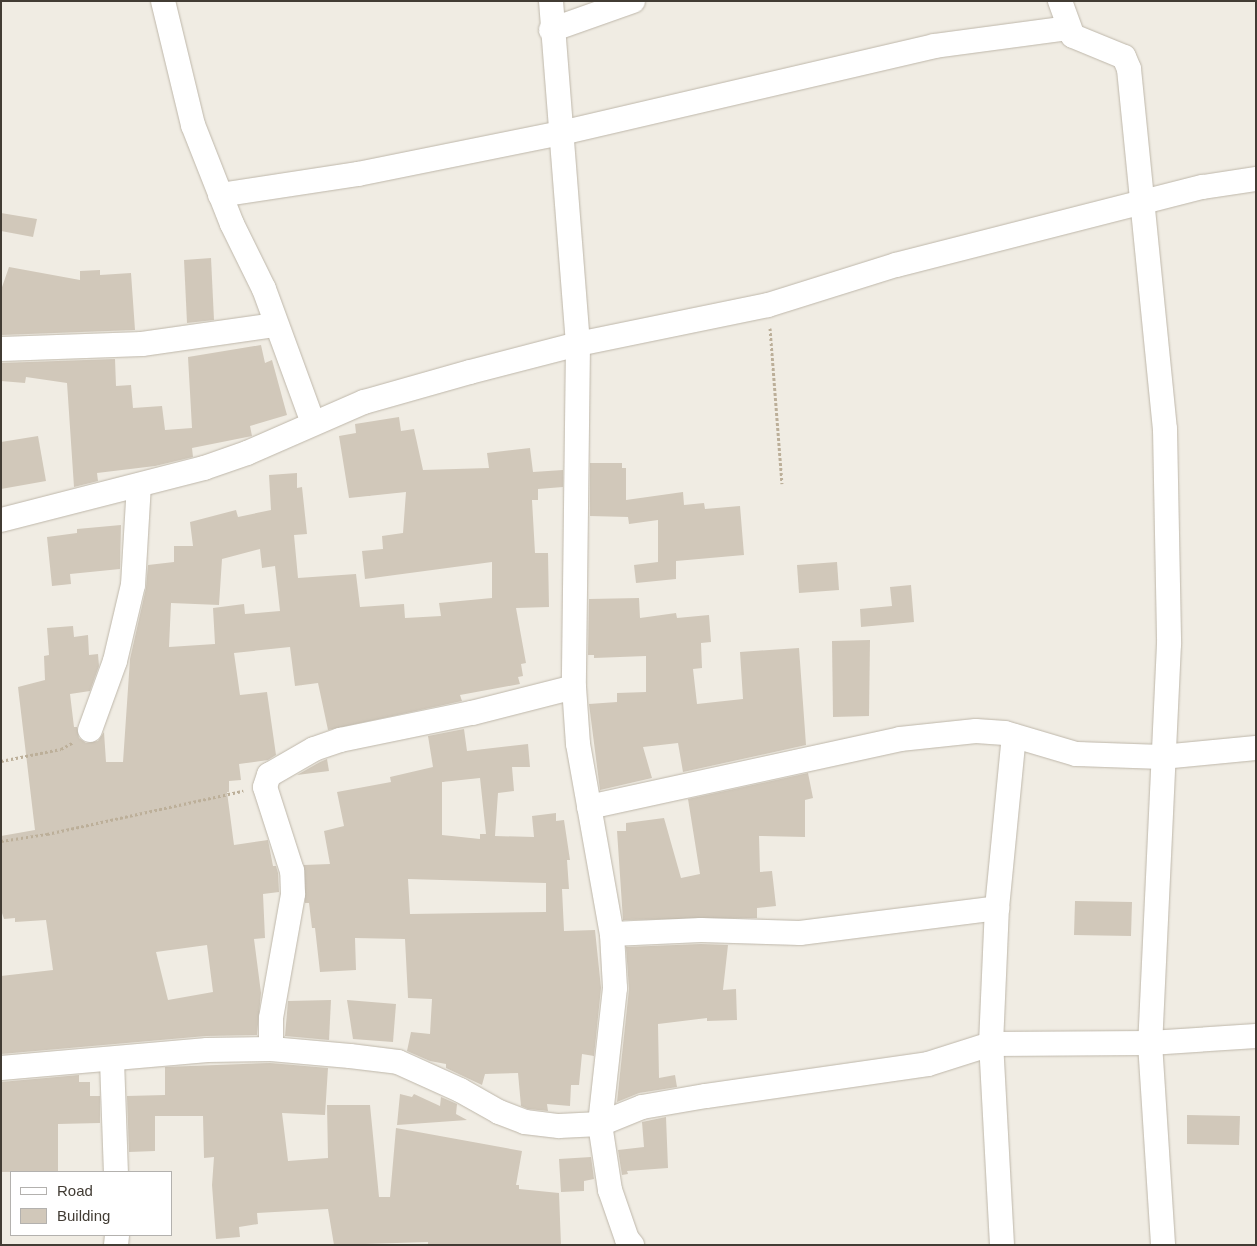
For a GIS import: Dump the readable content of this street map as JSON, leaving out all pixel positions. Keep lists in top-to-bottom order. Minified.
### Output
{"legend":["Road","Building"]}
